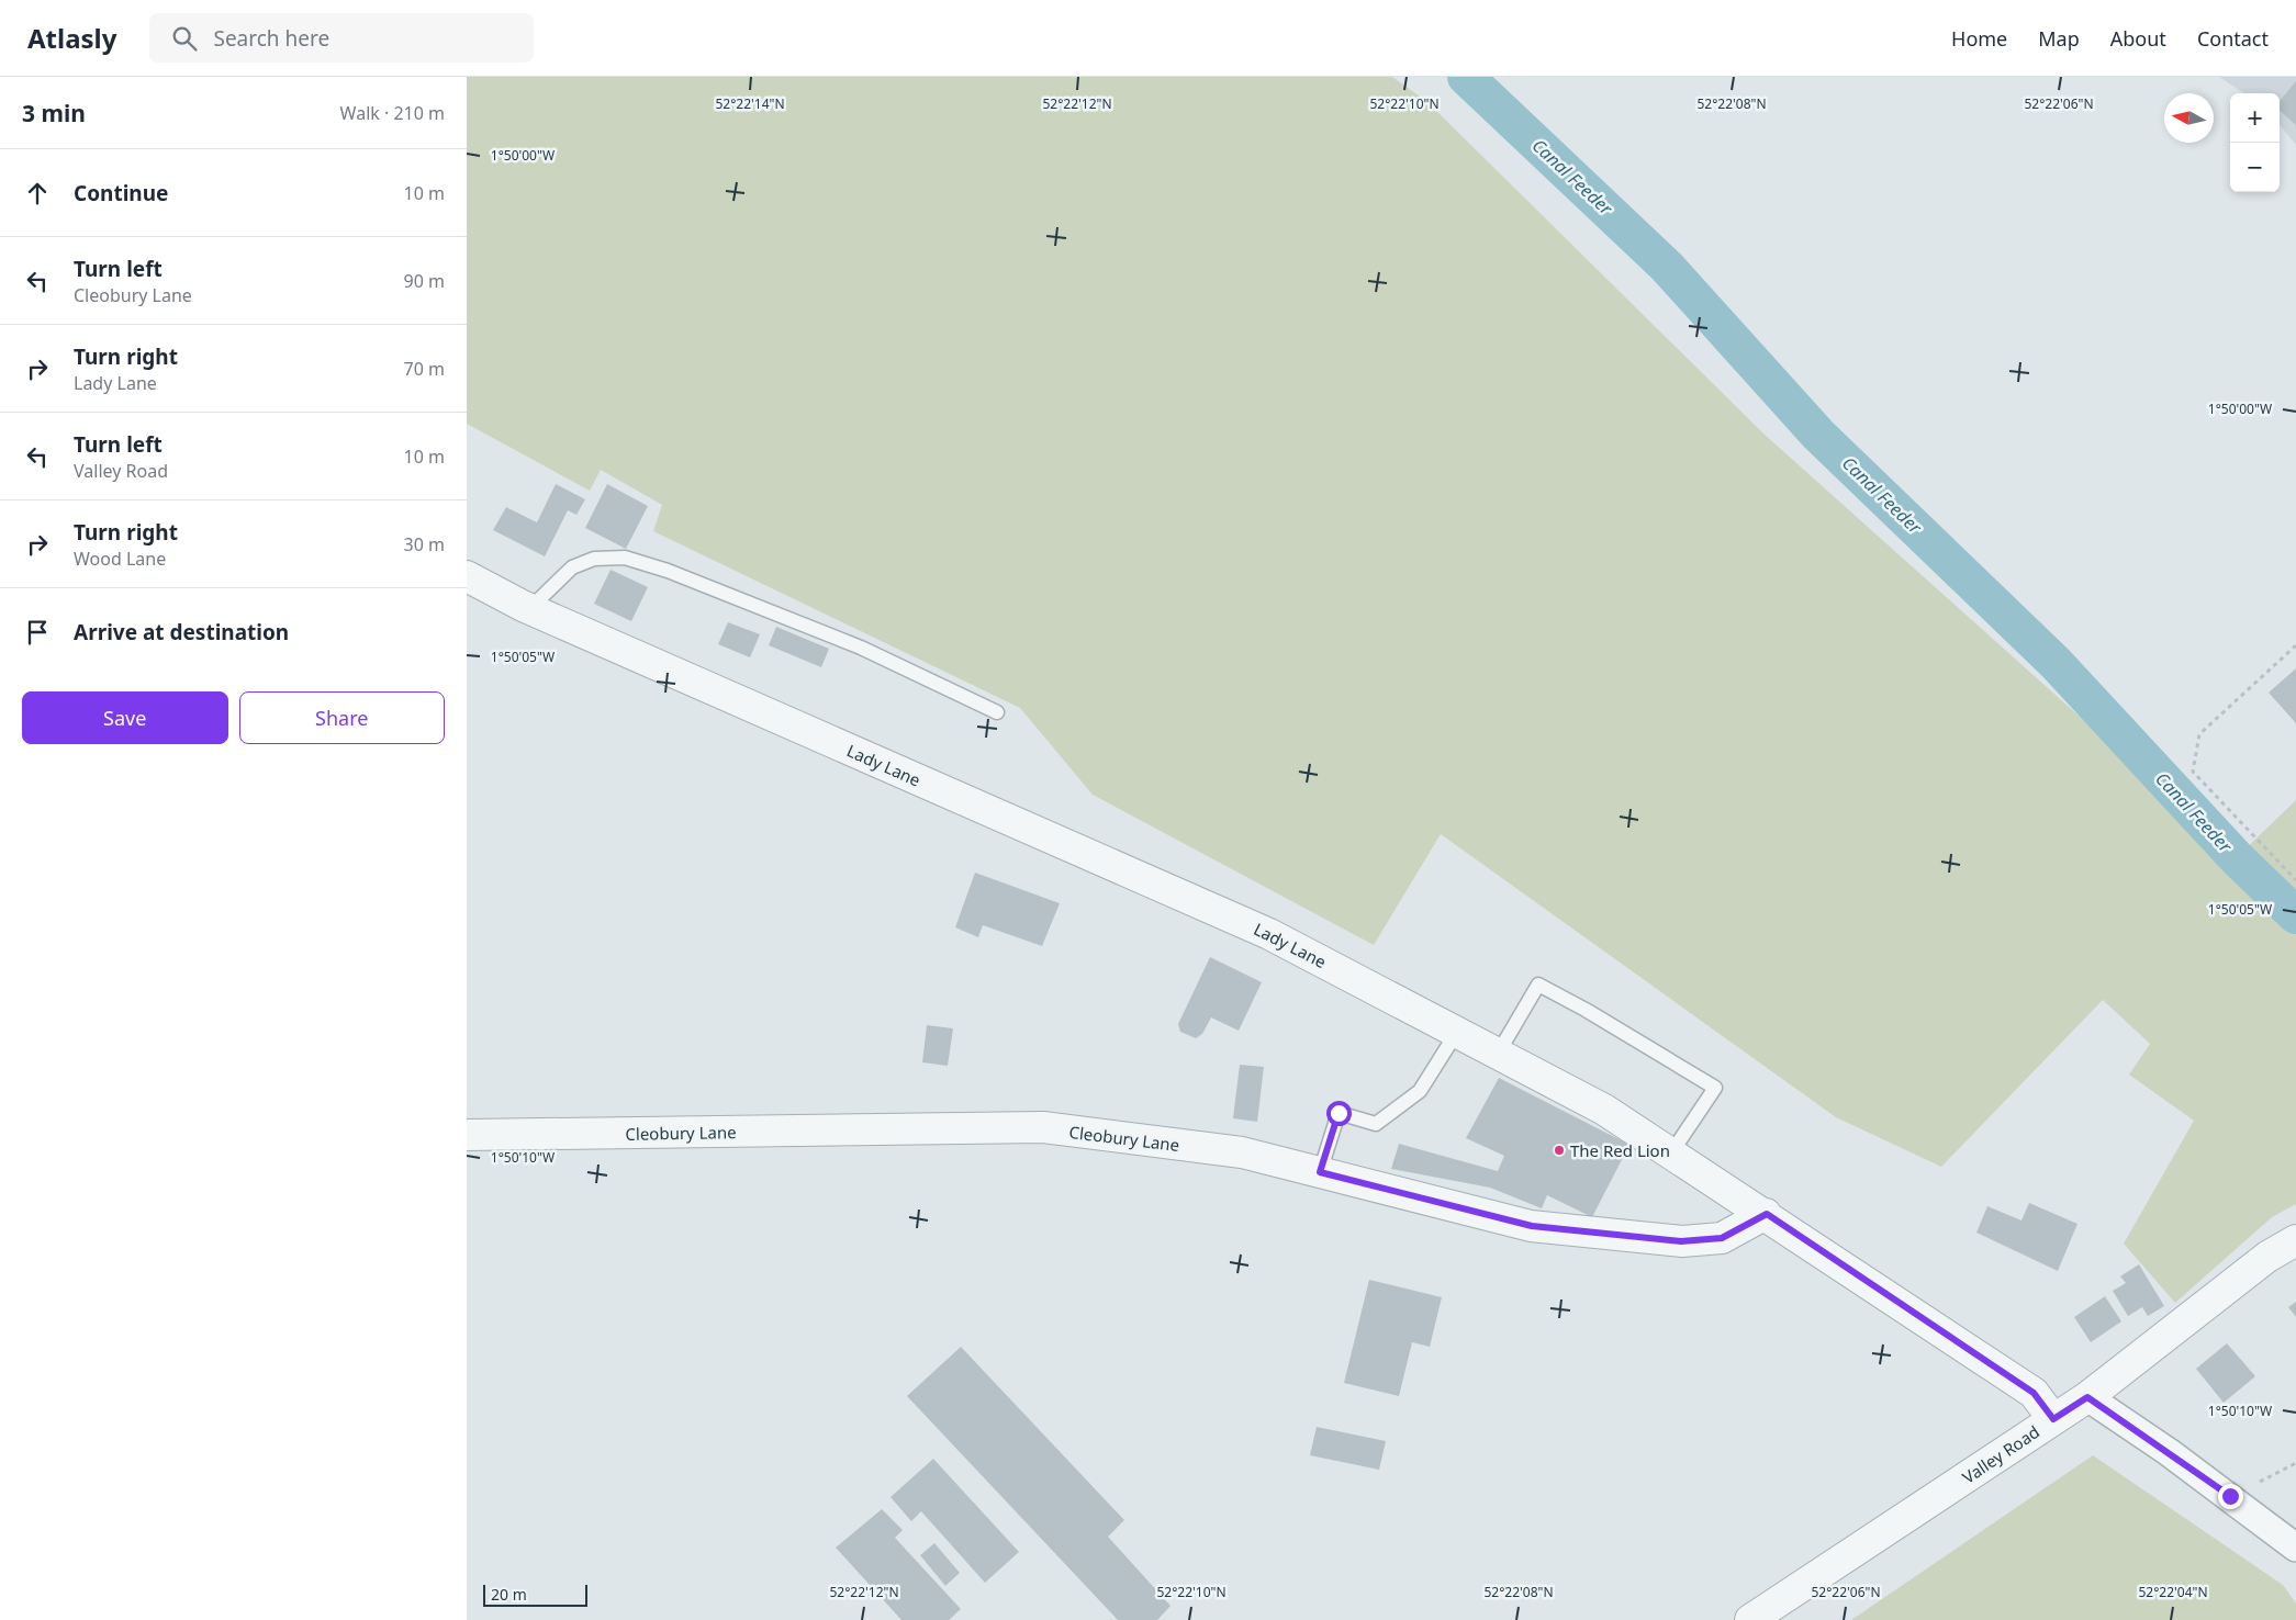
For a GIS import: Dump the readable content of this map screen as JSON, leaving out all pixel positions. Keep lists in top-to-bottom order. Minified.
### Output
{"streets":{"street":["Lady Lane","Cleobury Lane","Valley Road"]},"crossings":[["Lady Lane","Cleobury Lane"],["Lady Lane","Valley Road"]],"water":["Canal Feeder"],"places":["The Red Lion"],"scale_bar":"20 m","north":"left","page":{"header":"Atlasly","search":"Search here","nav":["Home","Map","About","Contact"],"heading":["3 min","Walk · 210 m"],"map_buttons":["+","−"],"list":[["Continue","10 m"],["Turn left","Cleobury Lane","90 m"],["Turn right","Lady Lane","70 m"],["Turn left","Valley Road","10 m"],["Turn right","Wood Lane","30 m"],"Arrive at destination"],"buttons":["Save","Share"],"scale":"20 m"},"coordinates":["52°22'14\"N","52°22'12\"N","52°22'10\"N","52°22'08\"N","52°22'06\"N","1°50'00\"W","1°50'05\"W","1°50'10\"W","52°22'04\"N"]}
